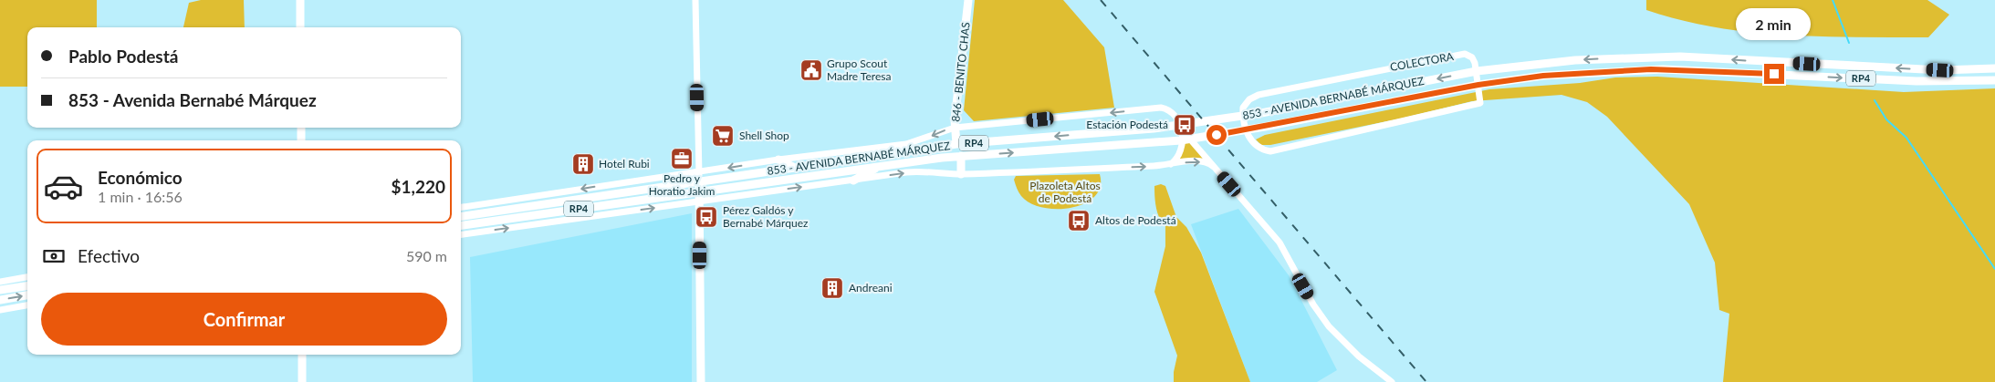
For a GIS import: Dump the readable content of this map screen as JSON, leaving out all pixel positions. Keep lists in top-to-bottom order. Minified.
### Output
{"streets":{"main road":["846 - BENITO CHAS","RP4","853 - AVENIDA BERNABÉ MÁRQUEZ"],"street":["COLECTORA"]},"crossings":[["COLECTORA","853 - AVENIDA BERNABÉ MÁRQUEZ"],["846 - BENITO CHAS","853 - AVENIDA BERNABÉ MÁRQUEZ"]],"parks":["Plazoleta Altos de Podestá"],"places":{"public building":["Grupo Scout Madre Teresa"],"bus stop":["Estación Podestá","Pérez Galdós y Bernabé Márquez","Altos de Podestá"],"supermarket":["Shell Shop"],"office":["Pedro y Horatio Jakim"],"building":["Hotel Rubi","Andreani"]},"page":{"bubble":"2 min","banner":["Pablo Podestá","853 - Avenida Bernabé Márquez"],"list":[{"name":"Económico","note":"1 min · 16:56","value":"$1,220"}],"pay":["Efectivo","590 m"],"buttons":"Confirmar"}}
